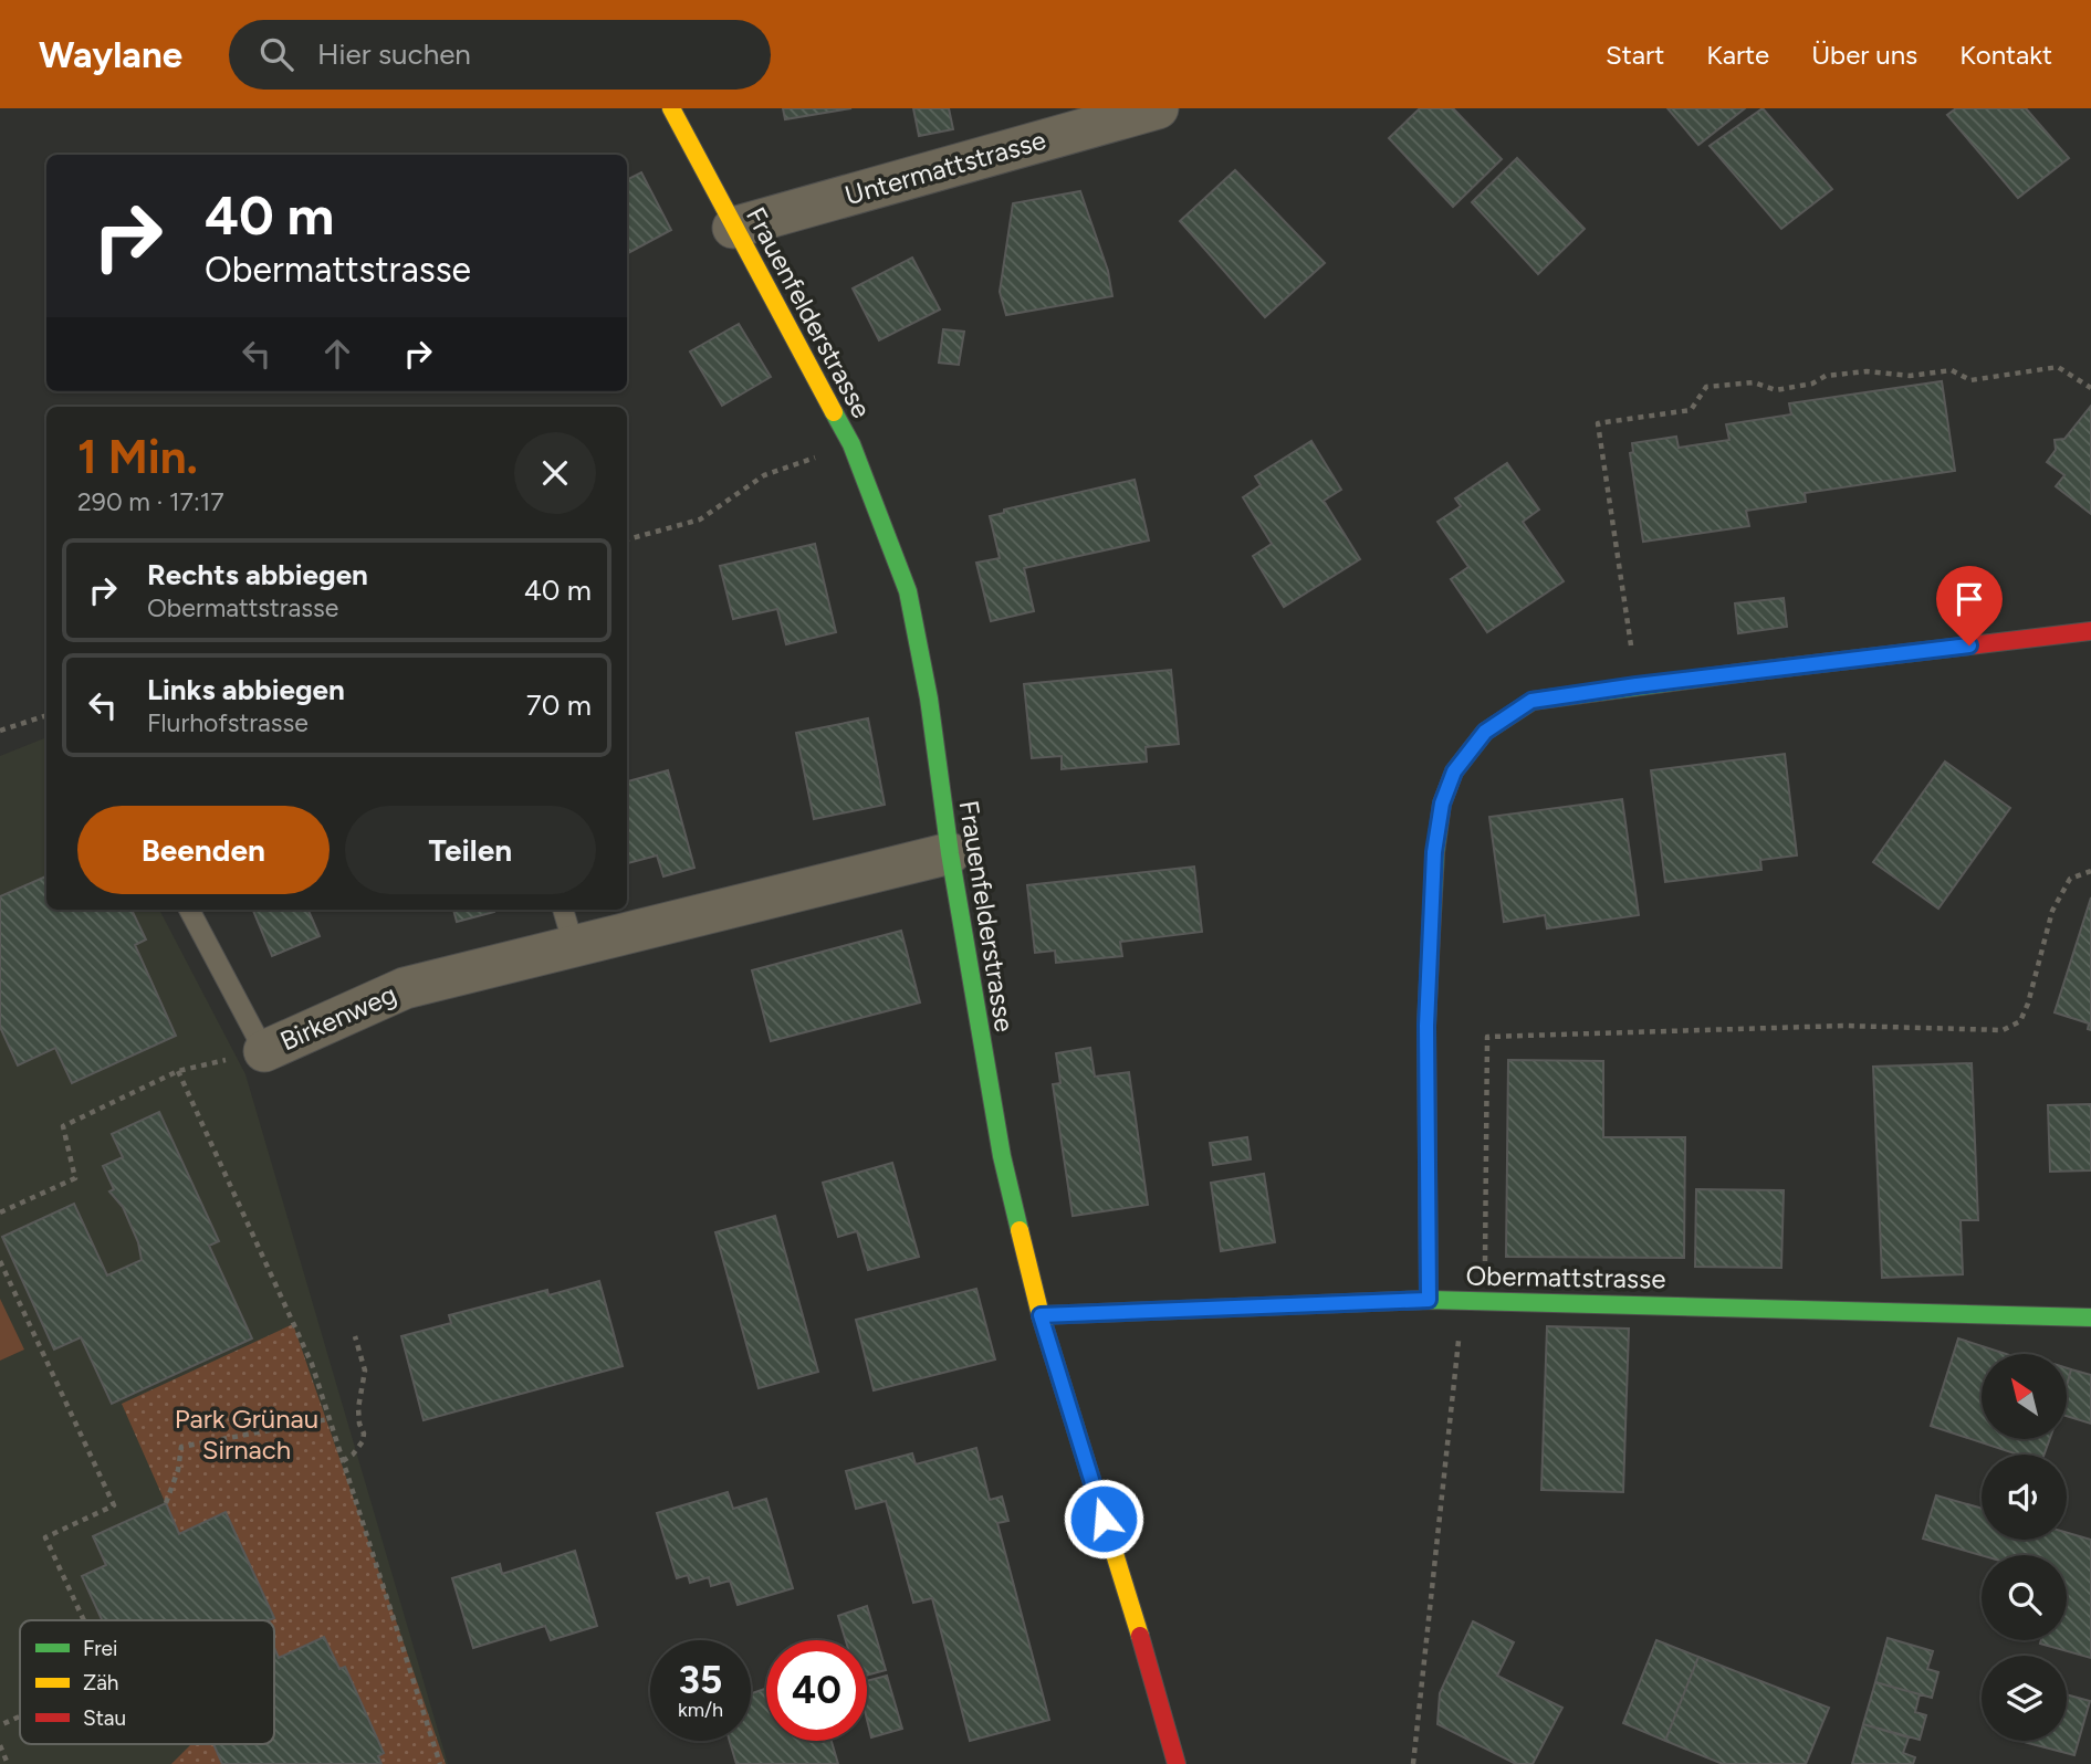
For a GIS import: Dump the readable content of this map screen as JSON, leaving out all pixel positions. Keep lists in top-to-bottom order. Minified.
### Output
{"streets":{"street":["Untermattstrasse","Frauenfelderstrasse","Birkenweg","Obermattstrasse"]},"crossings":[["Untermattstrasse","Frauenfelderstrasse"],["Frauenfelderstrasse","Birkenweg"],["Frauenfelderstrasse","Obermattstrasse"]],"parks":["Park Grünau Sirnach"],"legend":["Frei","Zäh","Stau"],"north":"top left","page":{"header":"Waylane","search":"Hier suchen","nav":["Start","Karte","Über uns","Kontakt"],"turn":["40 m","Obermattstrasse"],"heading":["1 Min.","290 m · 17:17"],"list":[{"name":"Rechts abbiegen","note":"Obermattstrasse","value":"40 m"},{"name":"Links abbiegen","note":"Flurhofstrasse","value":"70 m"}],"buttons":["Beenden","Teilen"],"speed":"35 km/h","limit":"40"}}
